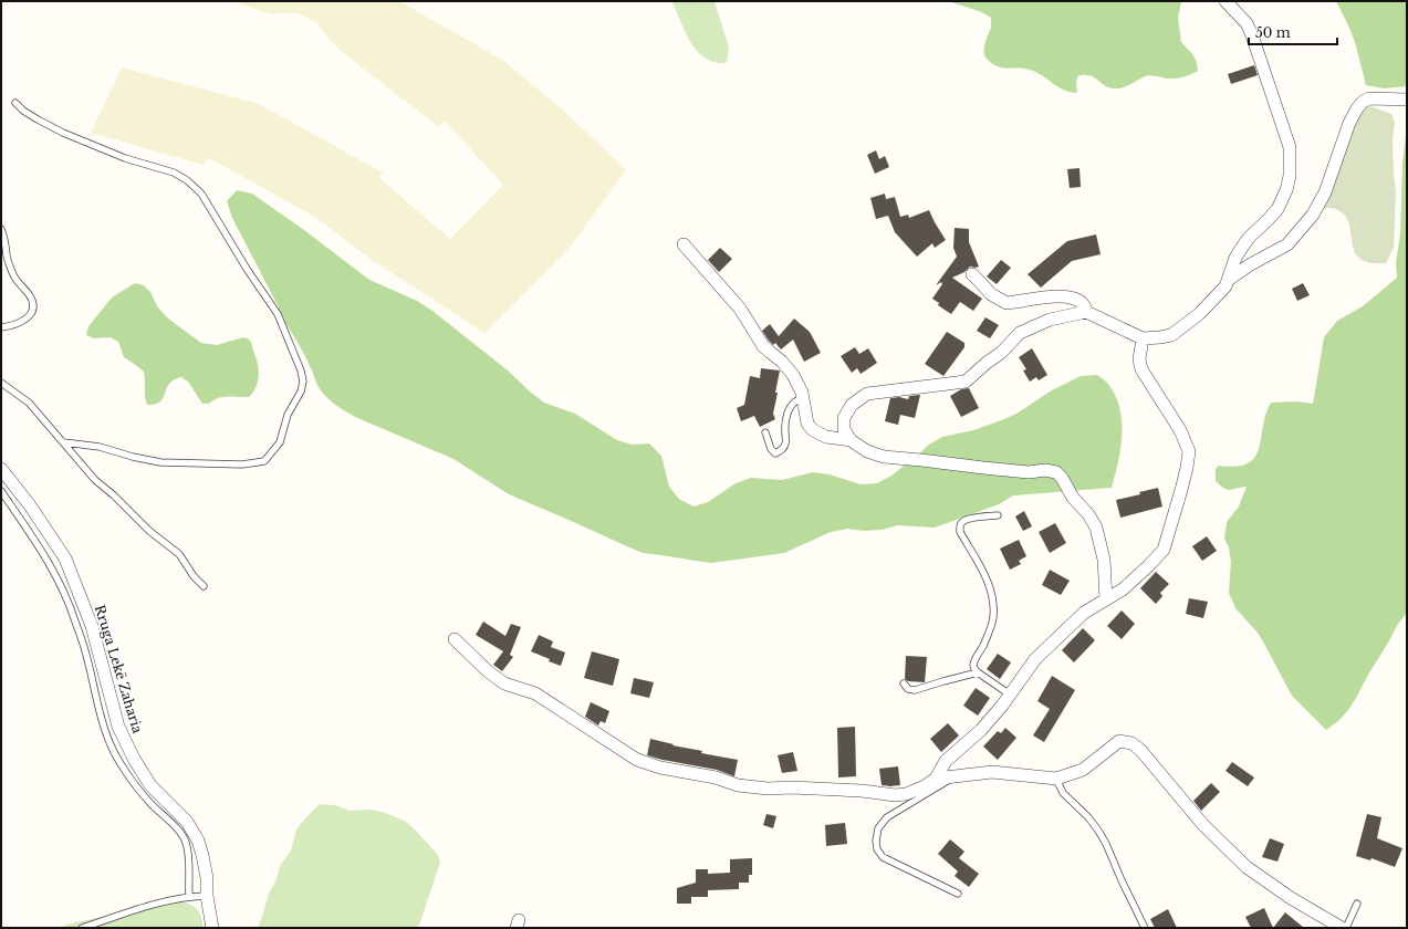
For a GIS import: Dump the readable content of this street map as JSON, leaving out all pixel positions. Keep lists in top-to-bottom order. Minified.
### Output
{"streets":{"street":["Rruga Lekë Zaharia"]},"scale_bar":"50 m"}
